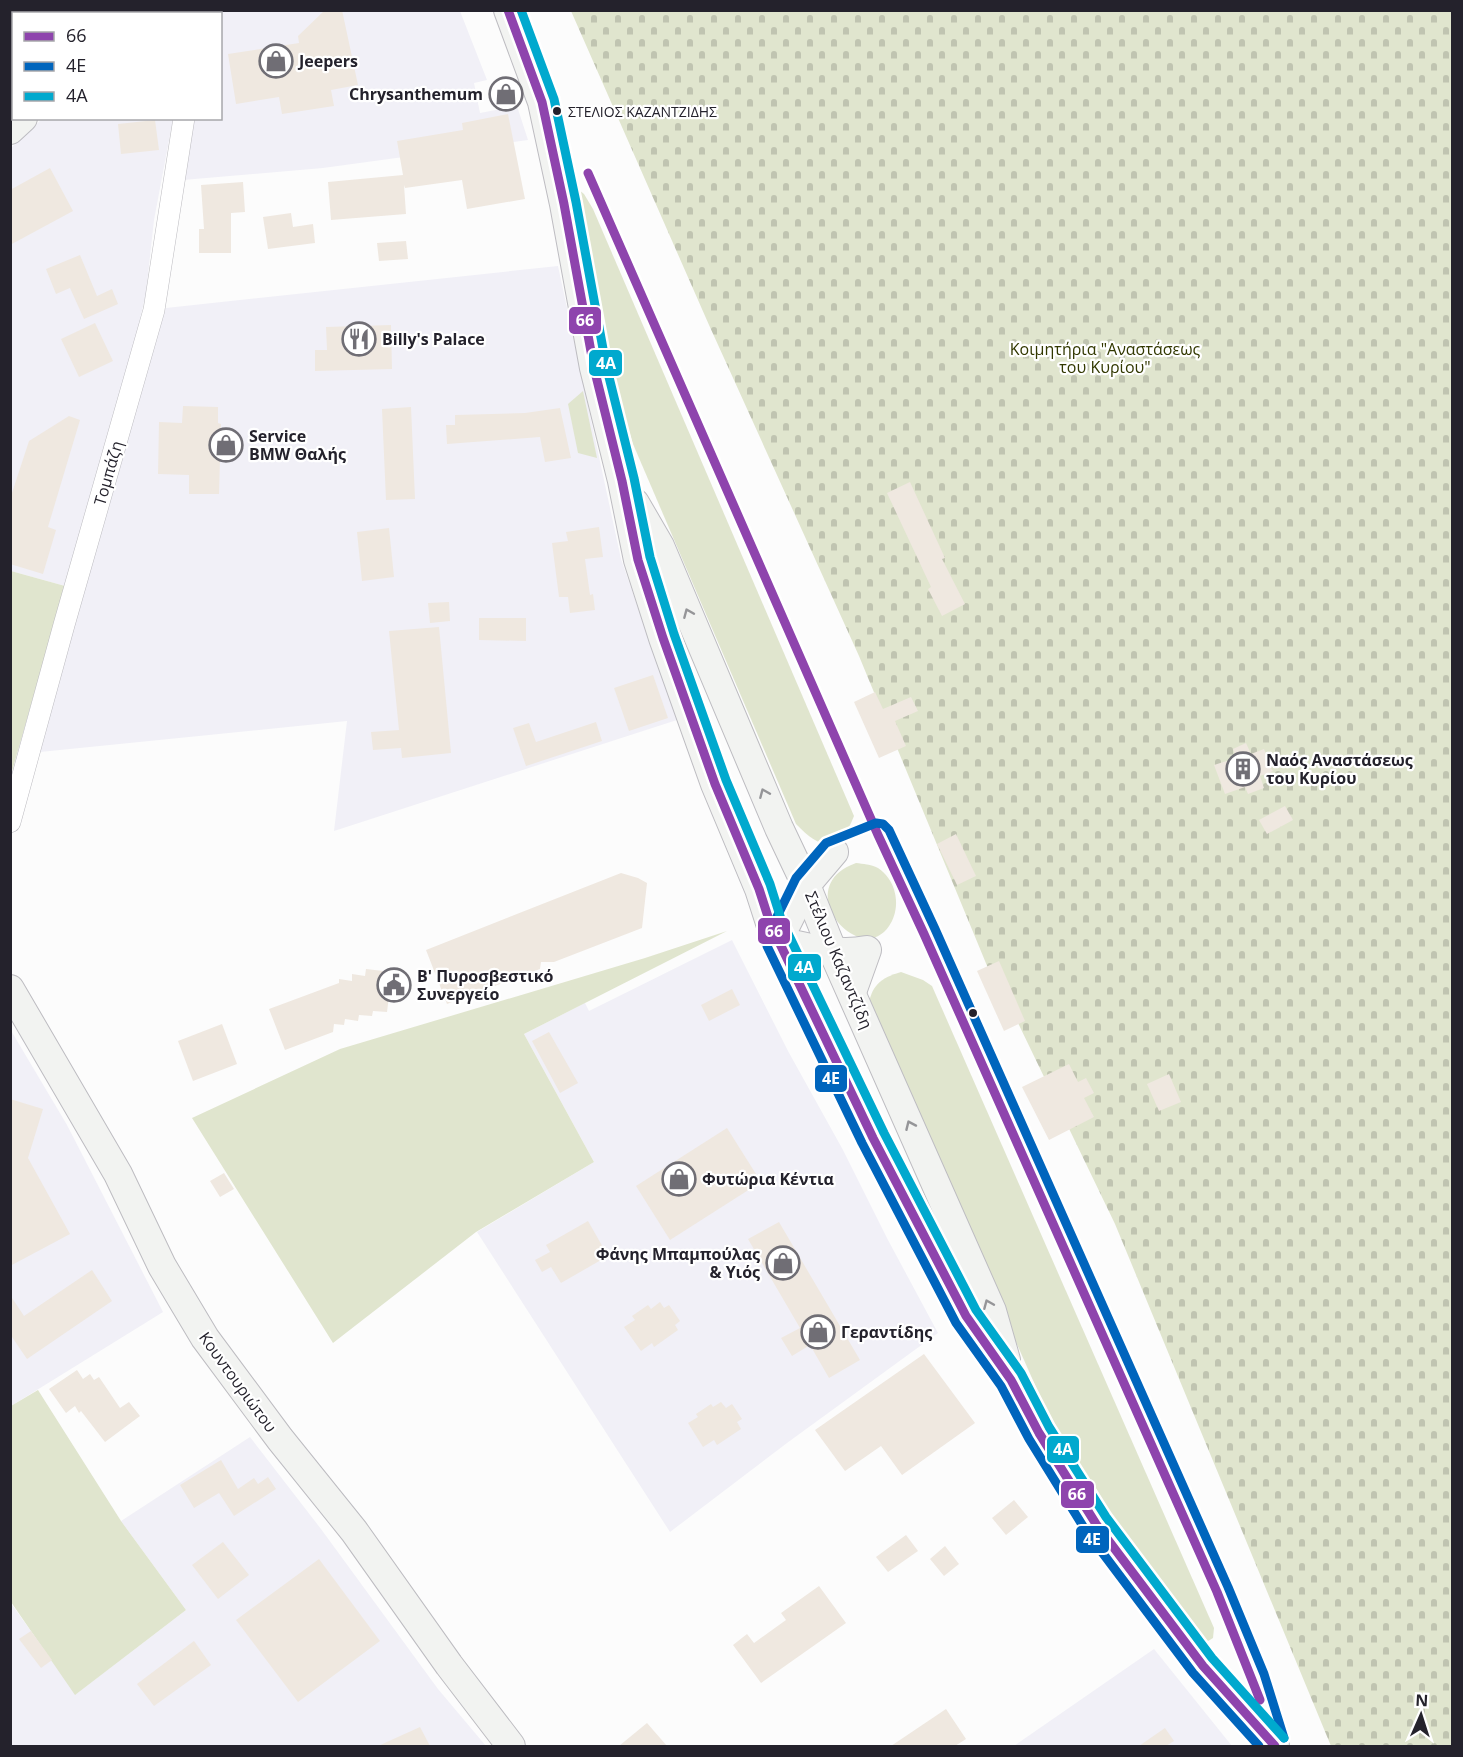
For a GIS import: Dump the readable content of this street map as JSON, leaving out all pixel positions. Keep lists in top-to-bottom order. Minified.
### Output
{"streets":{"main road":["Στέλιου Καζαντζίδη","Κουντουριώτου"],"street":["Τομπάζη"]},"parks":["Κοιμητήρια \"Αναστάσεως του Κυρίου\""],"places":{"shop":["Jeepers","Chrysanthemum","Service BMW Θαλής","Φυτώρια Κέντια","Φάνης Μπαμπούλας & Υιός","Γεραντίδης"],"other":["ΣΤΕΛΙΟΣ ΚΑΖΑΝΤΖΙΔΗΣ"],"restaurant":["Billy's Palace"],"building":["Ναός Αναστάσεως του Κυρίου"],"public building":["Β' Πυροσβεστικό Συνεργείο"]},"lines":["transit line 66","transit line 4Α","transit line 4Ε"],"legend":["66","4Ε","4Α"],"north":"top"}
